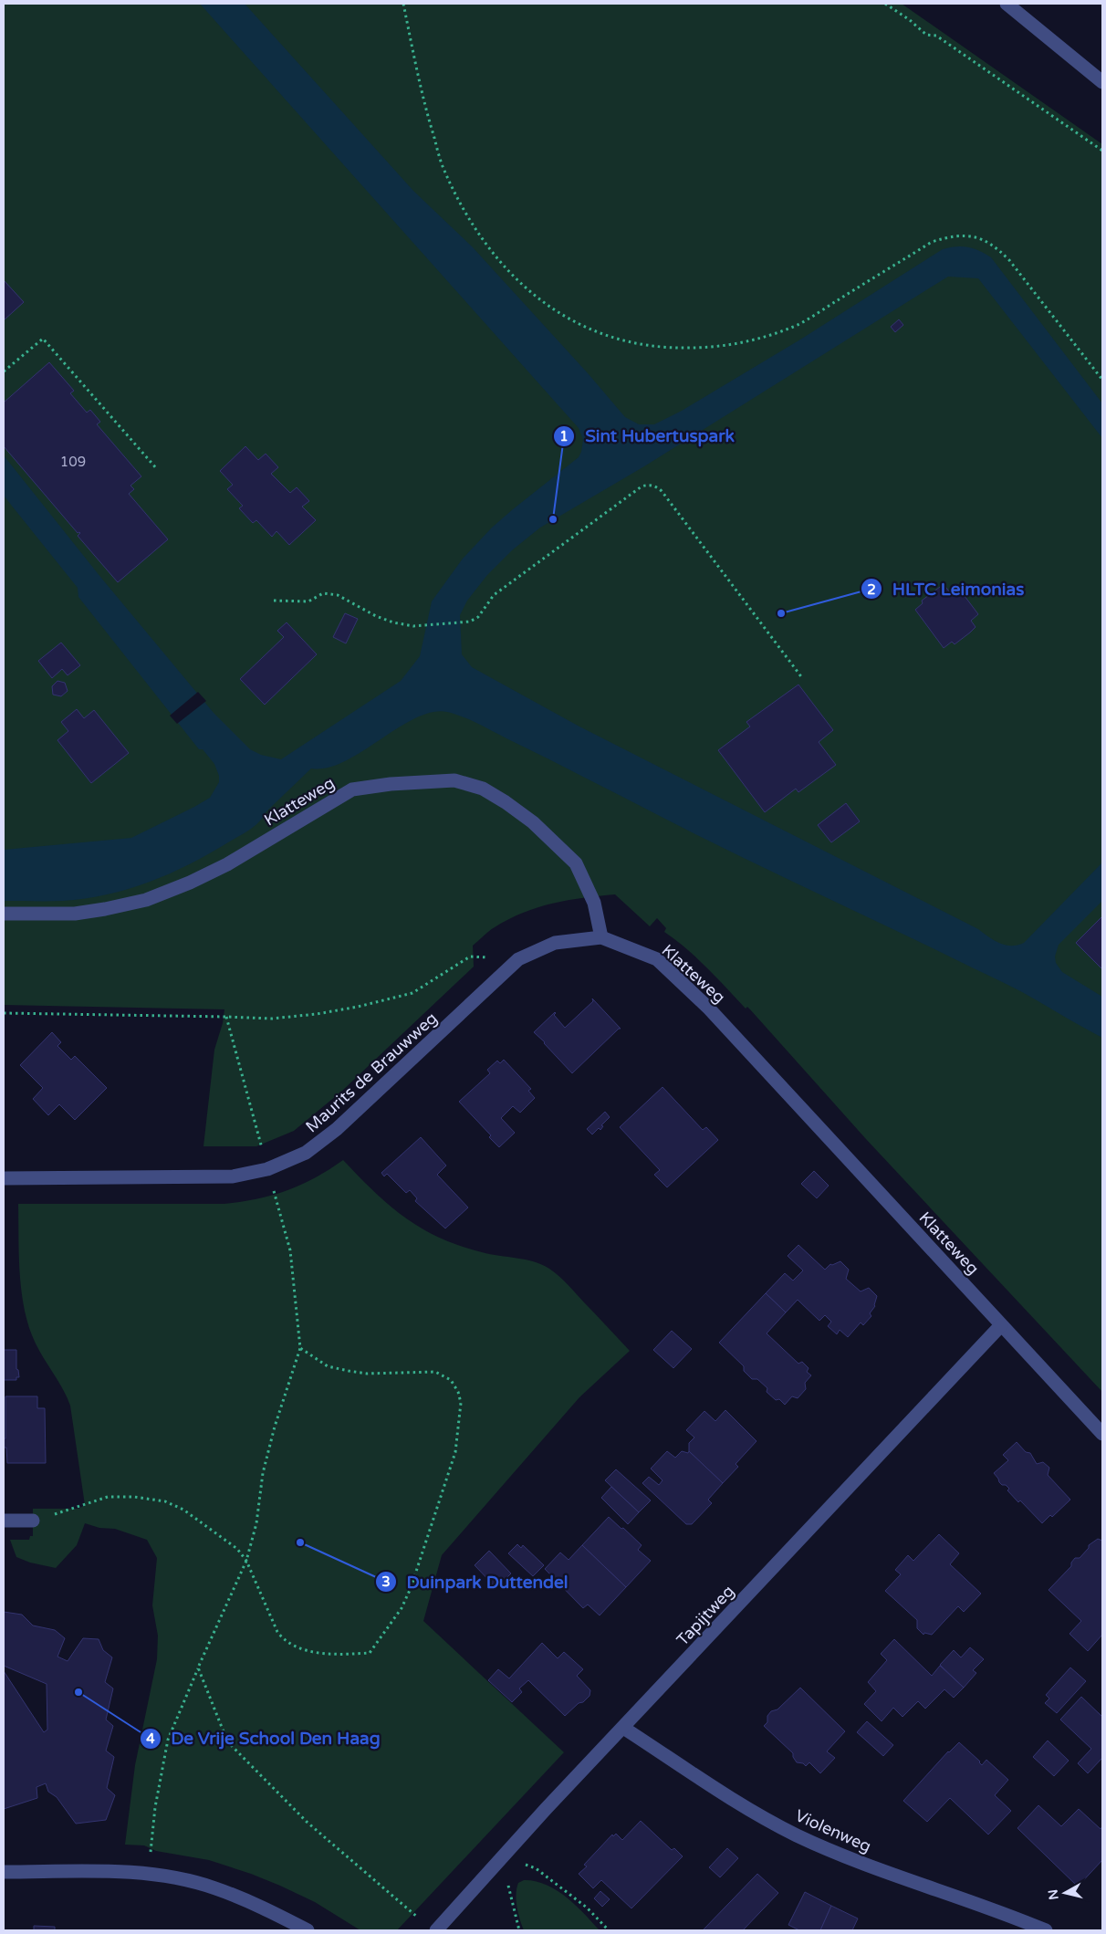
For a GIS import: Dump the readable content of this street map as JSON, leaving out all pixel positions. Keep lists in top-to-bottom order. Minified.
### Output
{"streets":{"street":["Klatteweg","Maurits de Brauwweg","Tapijtweg","Violenweg"]},"crossings":[["Klatteweg","Maurits de Brauwweg"],["Klatteweg","Tapijtweg"],["Tapijtweg","Violenweg"]],"places":["Sint Hubertuspark","HLTC Leimonias","Duinpark Duttendel","De Vrije School Den Haag"],"house_numbers":["109"],"north":"left"}
